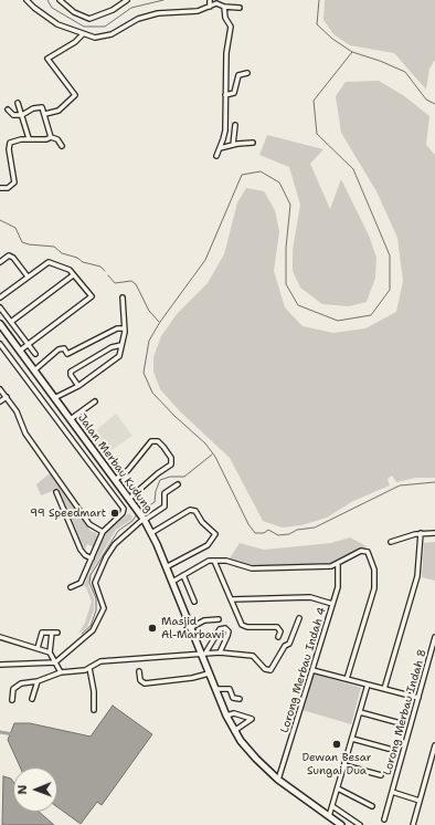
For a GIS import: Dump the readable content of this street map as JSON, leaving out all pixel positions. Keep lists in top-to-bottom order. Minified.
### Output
{"streets":{"main road":["Jalan Merbau Kudung"],"street":["Lorong Merbau Indah 4","Lorong Merbau Indah 8"]},"crossings":[["Jalan Merbau Kudung","Lorong Merbau Indah 4"]],"places":["99 Speedmart","Masjid Al-Marbawi","Dewan Besar Sungai Dua"],"north":"left"}
